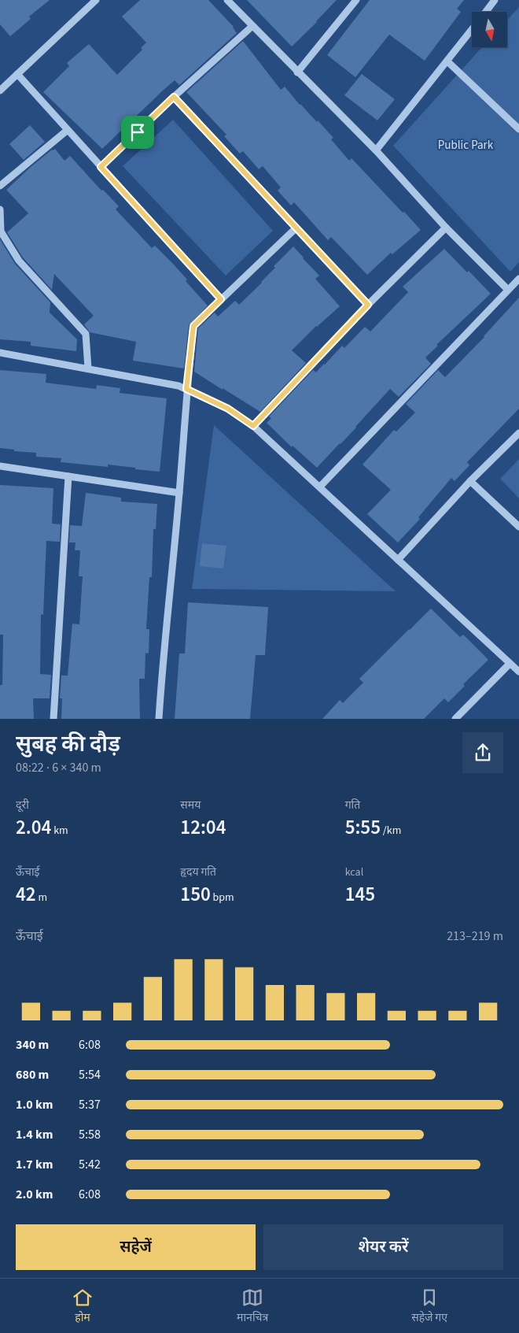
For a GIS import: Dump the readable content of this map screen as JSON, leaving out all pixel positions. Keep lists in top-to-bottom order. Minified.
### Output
{"parks":["Public Park"],"north":"bottom","page":{"heading":["सुबह की दौड़","08:22 · 6 × 340 m"],"stats":[["दूरी","2.04 km"],["समय","12:04"],["गति","5:55 /km"],["ऊँचाई","42 m"],["हृदय गति","150 bpm"],["kcal","145"]],"chart":["ऊँचाई","213–219 m"],"list":[{"name":"340 m","note":"6:08"},{"name":"680 m","note":"5:54"},{"name":"1.0 km","note":"5:37"},{"name":"1.4 km","note":"5:58"},{"name":"1.7 km","note":"5:42"},{"name":"2.0 km","note":"6:08"}],"buttons":["सहेजें","शेयर करें"],"tabs":["होम","मानचित्र","सहेजे गए"]}}
